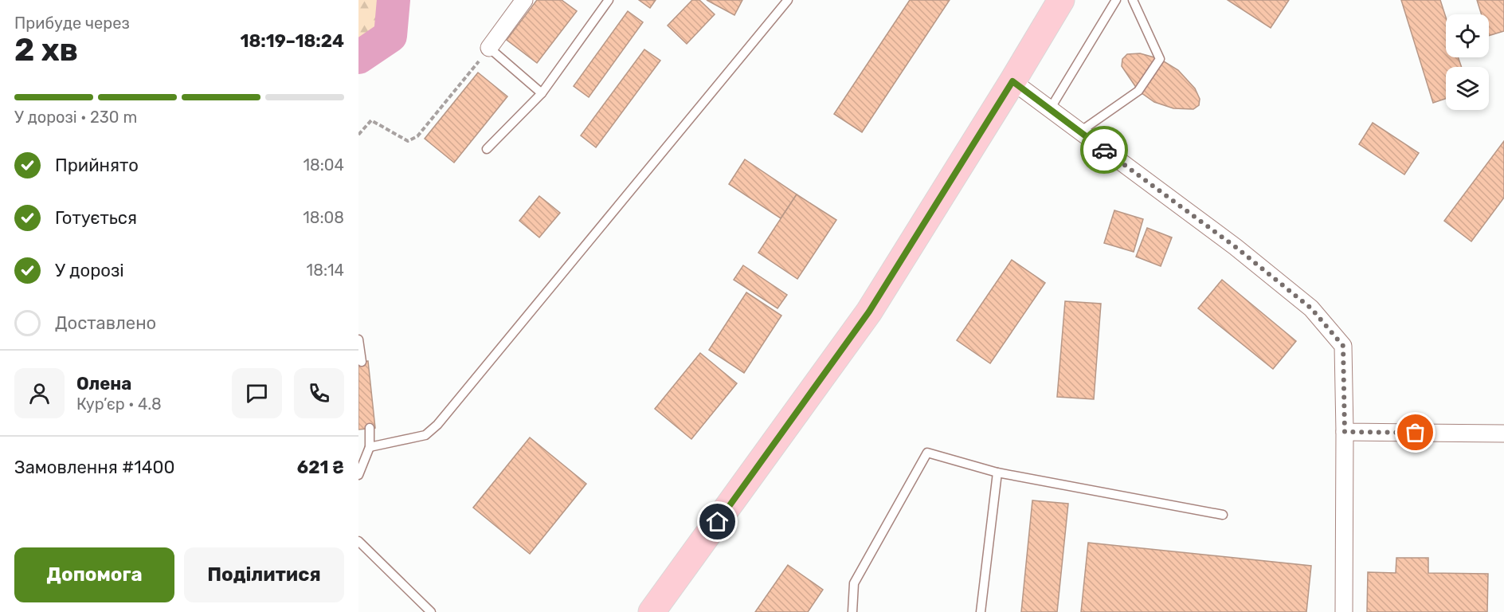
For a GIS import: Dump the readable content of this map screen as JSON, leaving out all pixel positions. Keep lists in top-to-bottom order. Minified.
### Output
{"page":{"heading":["2 хв","Прибуде через","18:19–18:24"],"panel":["Олена","Кур’єр · 4.8","Замовлення #1400","621 ₴"],"bar":"У дорозі · 230 m","list":[["Прийнято","18:04"],["Готується","18:08"],["У дорозі","18:14"],"Доставлено"],"buttons":["Допомога","Поділитися"]}}
